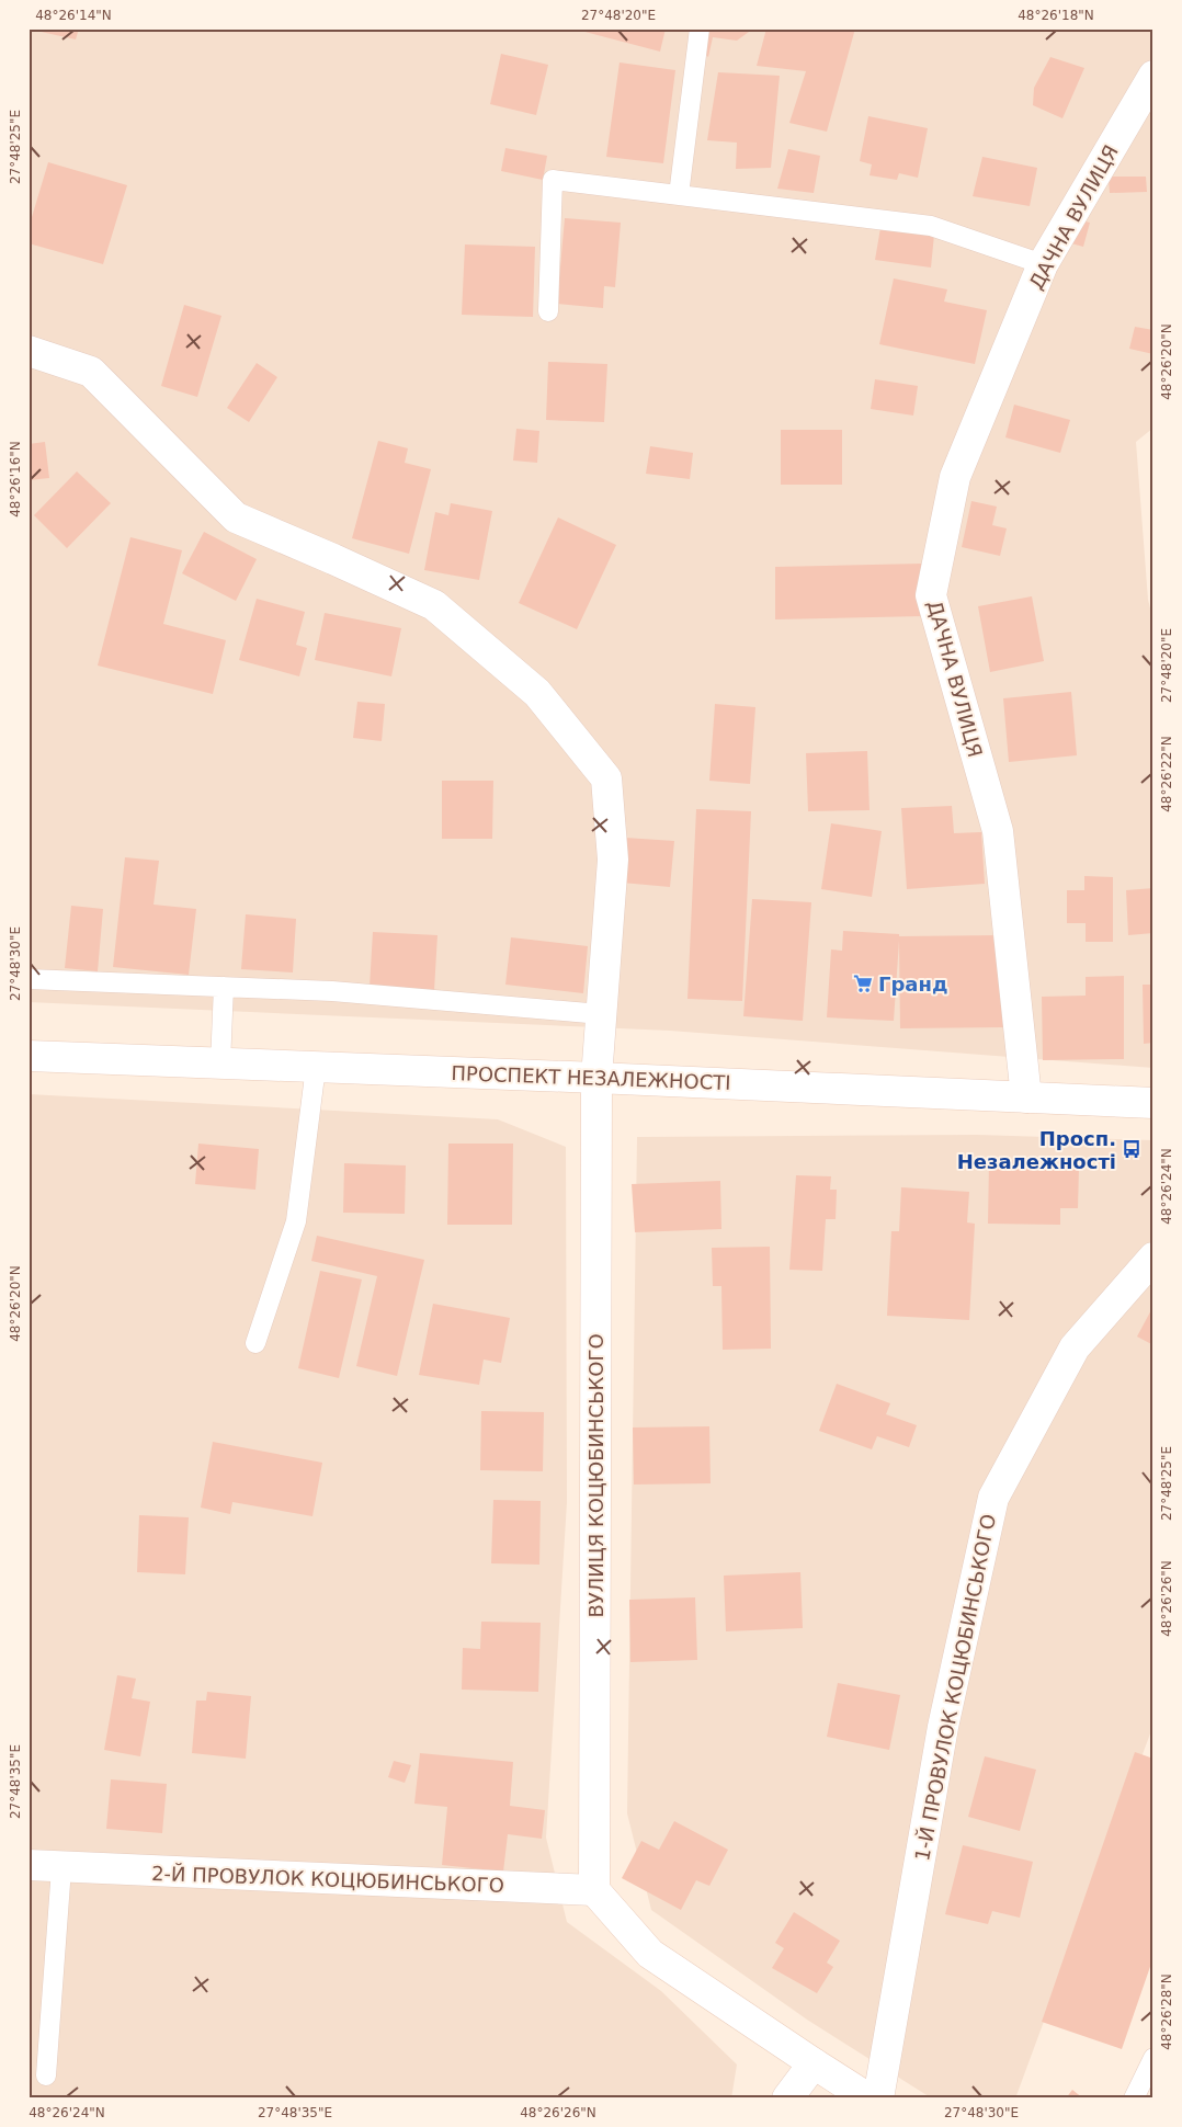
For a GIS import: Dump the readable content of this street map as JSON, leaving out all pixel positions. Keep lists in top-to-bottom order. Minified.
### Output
{"streets":{"street":["ДАЧНА ВУЛИЦЯ","ПРОСПЕКТ НЕЗАЛЕЖНОСТІ","ВУЛИЦЯ КОЦЮБИНСЬКОГО","1-Й ПРОВУЛОК КОЦЮБИНСЬКОГО","2-Й ПРОВУЛОК КОЦЮБИНСЬКОГО"]},"crossings":[["ДАЧНА ВУЛИЦЯ","ПРОСПЕКТ НЕЗАЛЕЖНОСТІ"],["ПРОСПЕКТ НЕЗАЛЕЖНОСТІ","ВУЛИЦЯ КОЦЮБИНСЬКОГО"],["ВУЛИЦЯ КОЦЮБИНСЬКОГО","2-Й ПРОВУЛОК КОЦЮБИНСЬКОГО"]],"places":{"supermarket":["Гранд"],"bus stop":["Просп. Незалежності"]},"coordinates":["48°26'14\"N","27°48'20\"E","48°26'18\"N","27°48'25\"E","48°26'20\"N","48°26'16\"N","48°26'22\"N","27°48'30\"E","48°26'24\"N","48°26'26\"N","27°48'35\"E","48°26'28\"N"]}
